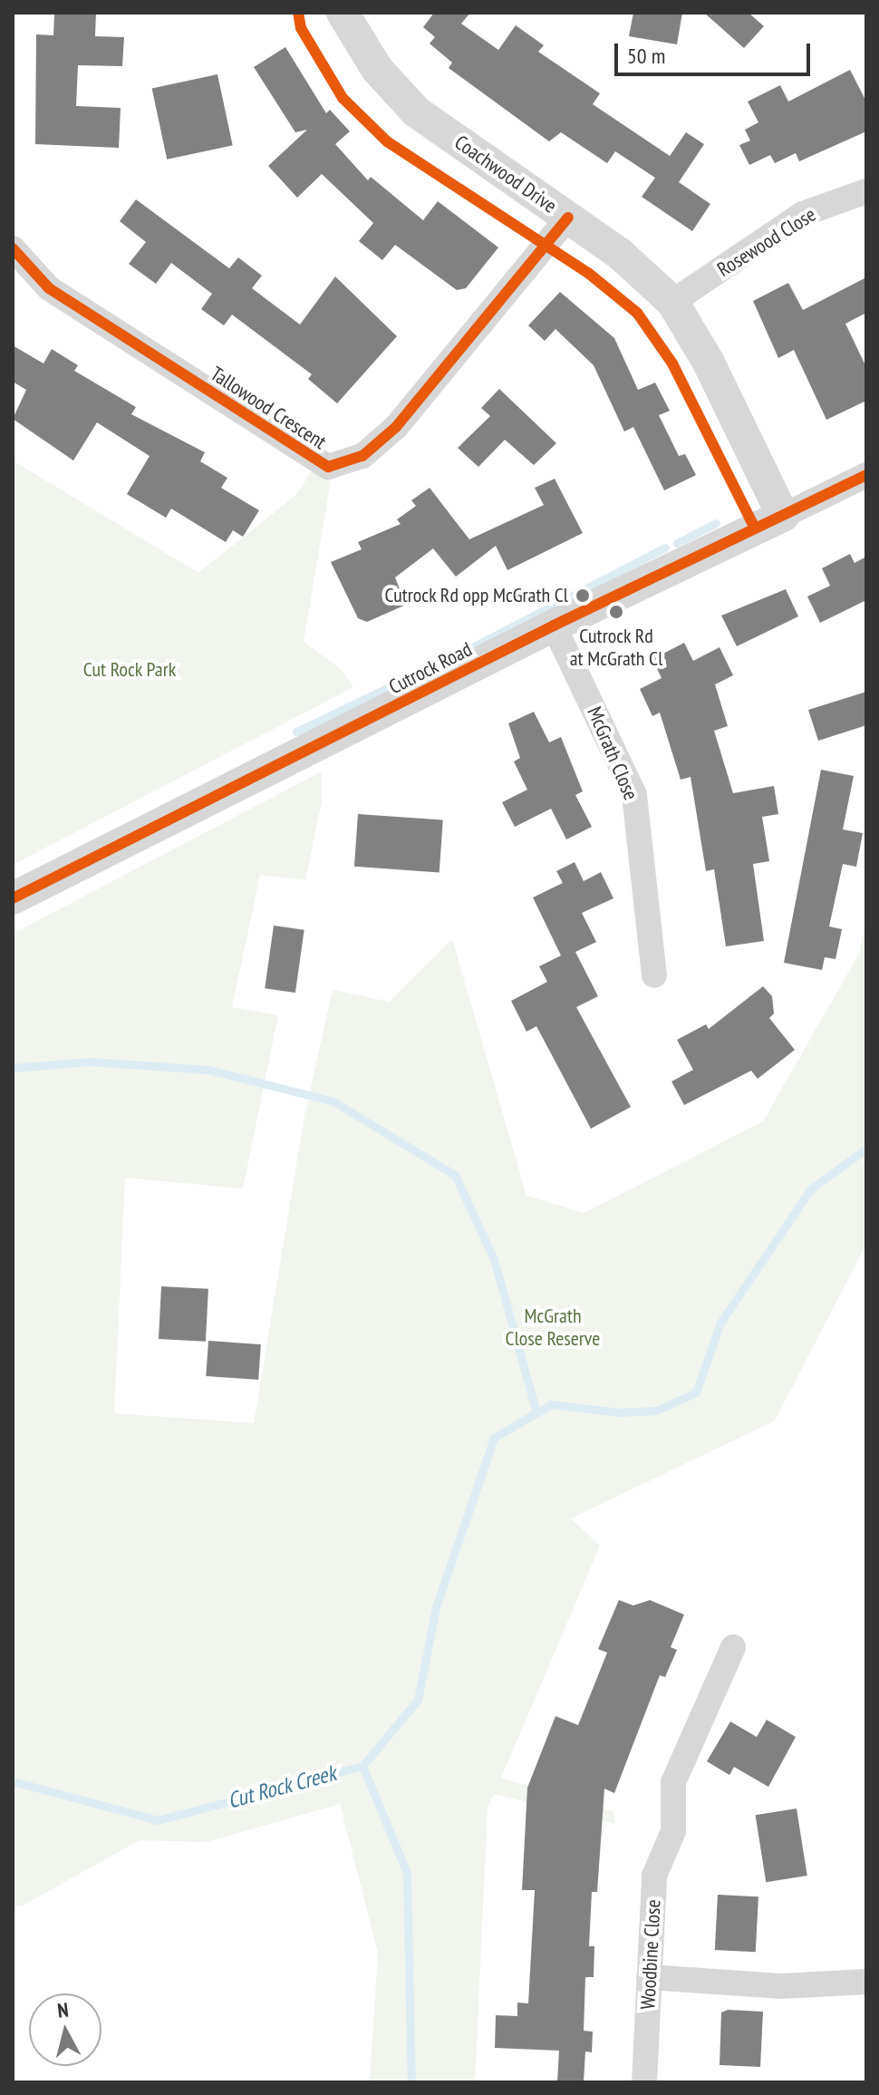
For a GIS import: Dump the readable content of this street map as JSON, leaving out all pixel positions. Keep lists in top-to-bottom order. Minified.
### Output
{"streets":{"street":["Coachwood Drive","Rosewood Close","Tallowood Crescent","Cutrock Road","McGrath Close","Woodbine Close"]},"crossings":[["Coachwood Drive","Rosewood Close"],["Coachwood Drive","Tallowood Crescent"],["Coachwood Drive","Cutrock Road"],["Cutrock Road","McGrath Close"]],"water":["Cut Rock Creek"],"parks":["Cut Rock Park","McGrath Close Reserve"],"places":["Cutrock Rd opp McGrath Cl","Cutrock Rd at McGrath Cl"],"scale_bar":"50 m","north":"top"}
